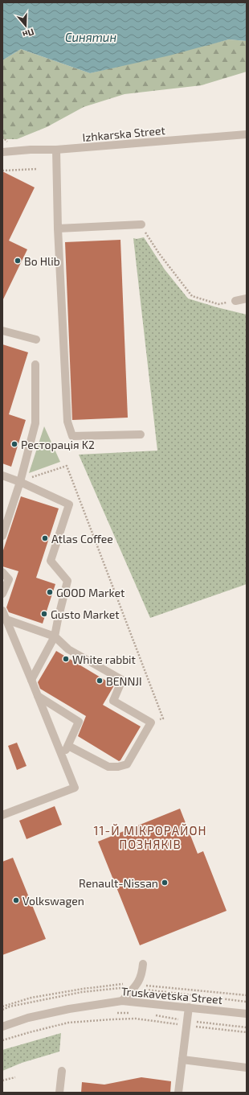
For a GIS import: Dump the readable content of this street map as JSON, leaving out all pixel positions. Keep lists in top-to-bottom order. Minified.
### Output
{"streets":{"street":["Izhkarska Street","Truskavetska Street"]},"districts":["11-Й МІКРОРАЙОН ПОЗНЯКІВ"],"water":["Синятин"],"places":["Bo Hlib","Ресторація K2","Atlas Coffee","GOOD Market","Gusto Market","White rabbit","BENNJI","Renault-Nissan","Volkswagen"],"north":"bottom"}
